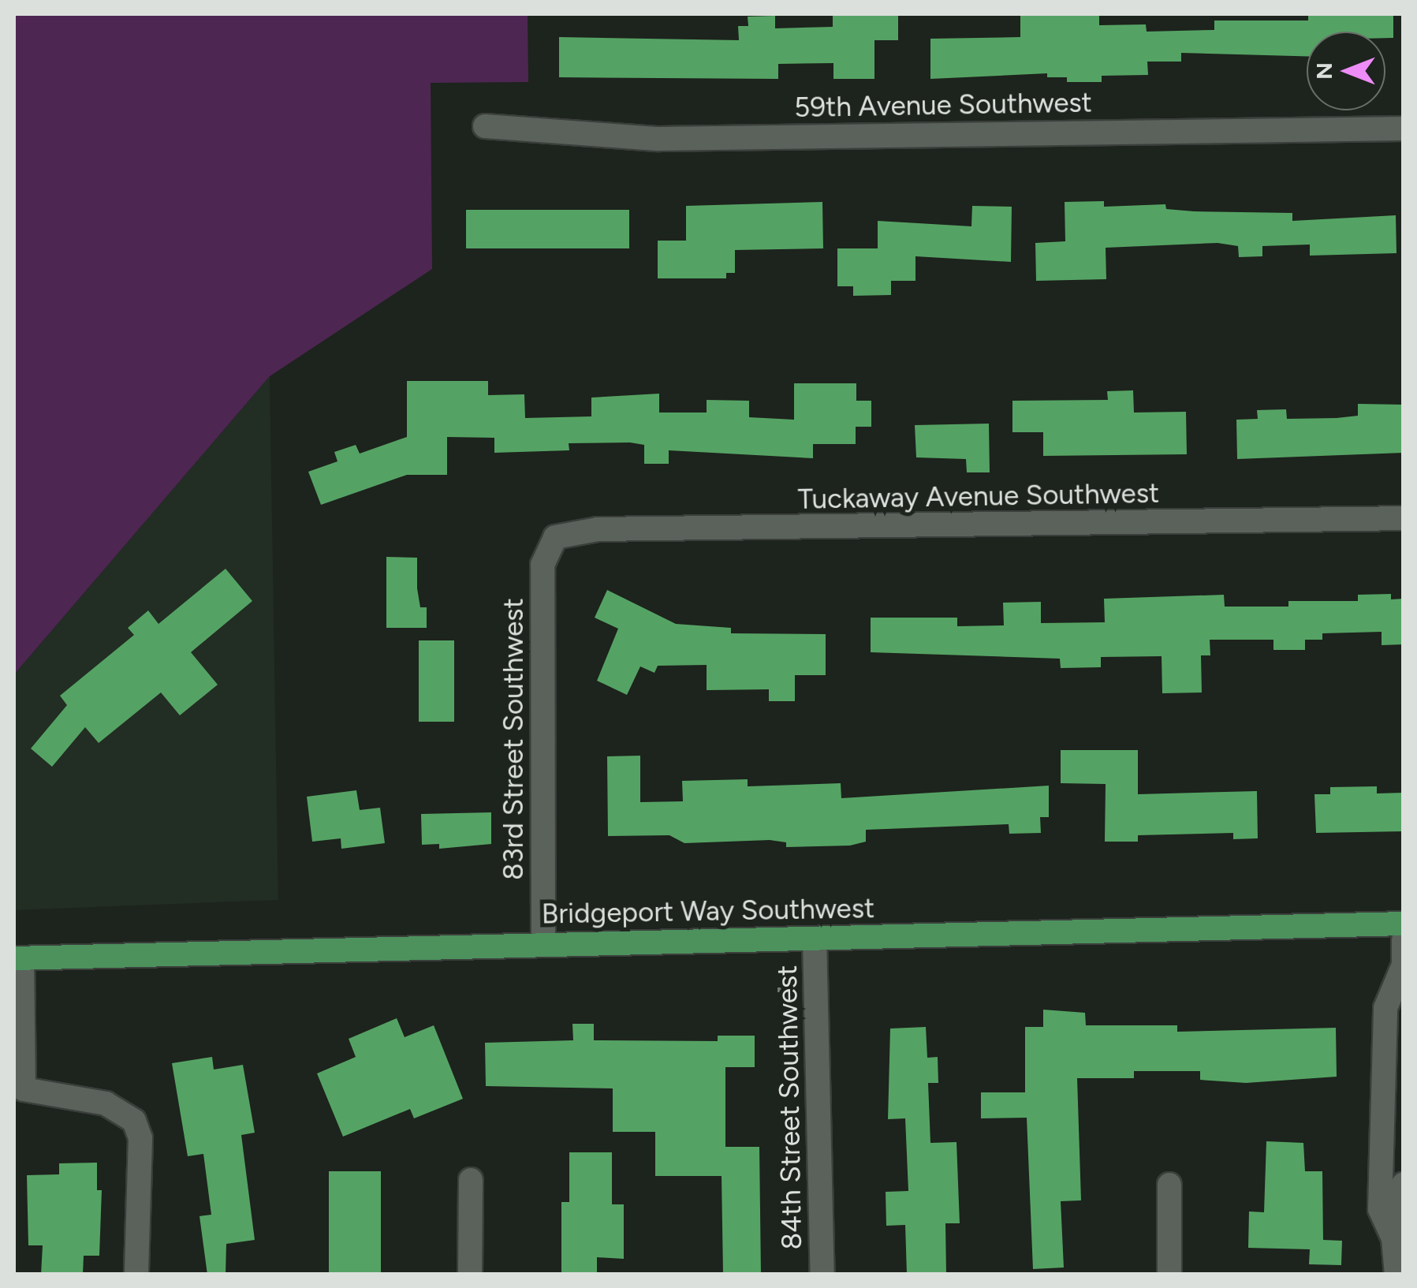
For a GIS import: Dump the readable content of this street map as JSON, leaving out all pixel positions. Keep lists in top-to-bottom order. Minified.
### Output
{"streets":{"main road":["Bridgeport Way Southwest"],"street":["59th Avenue Southwest","Tuckaway Avenue Southwest","83rd Street Southwest","84th Street Southwest"]},"crossings":[["Tuckaway Avenue Southwest","83rd Street Southwest"],["83rd Street Southwest","Bridgeport Way Southwest"],["Bridgeport Way Southwest","84th Street Southwest"]],"north":"left"}
